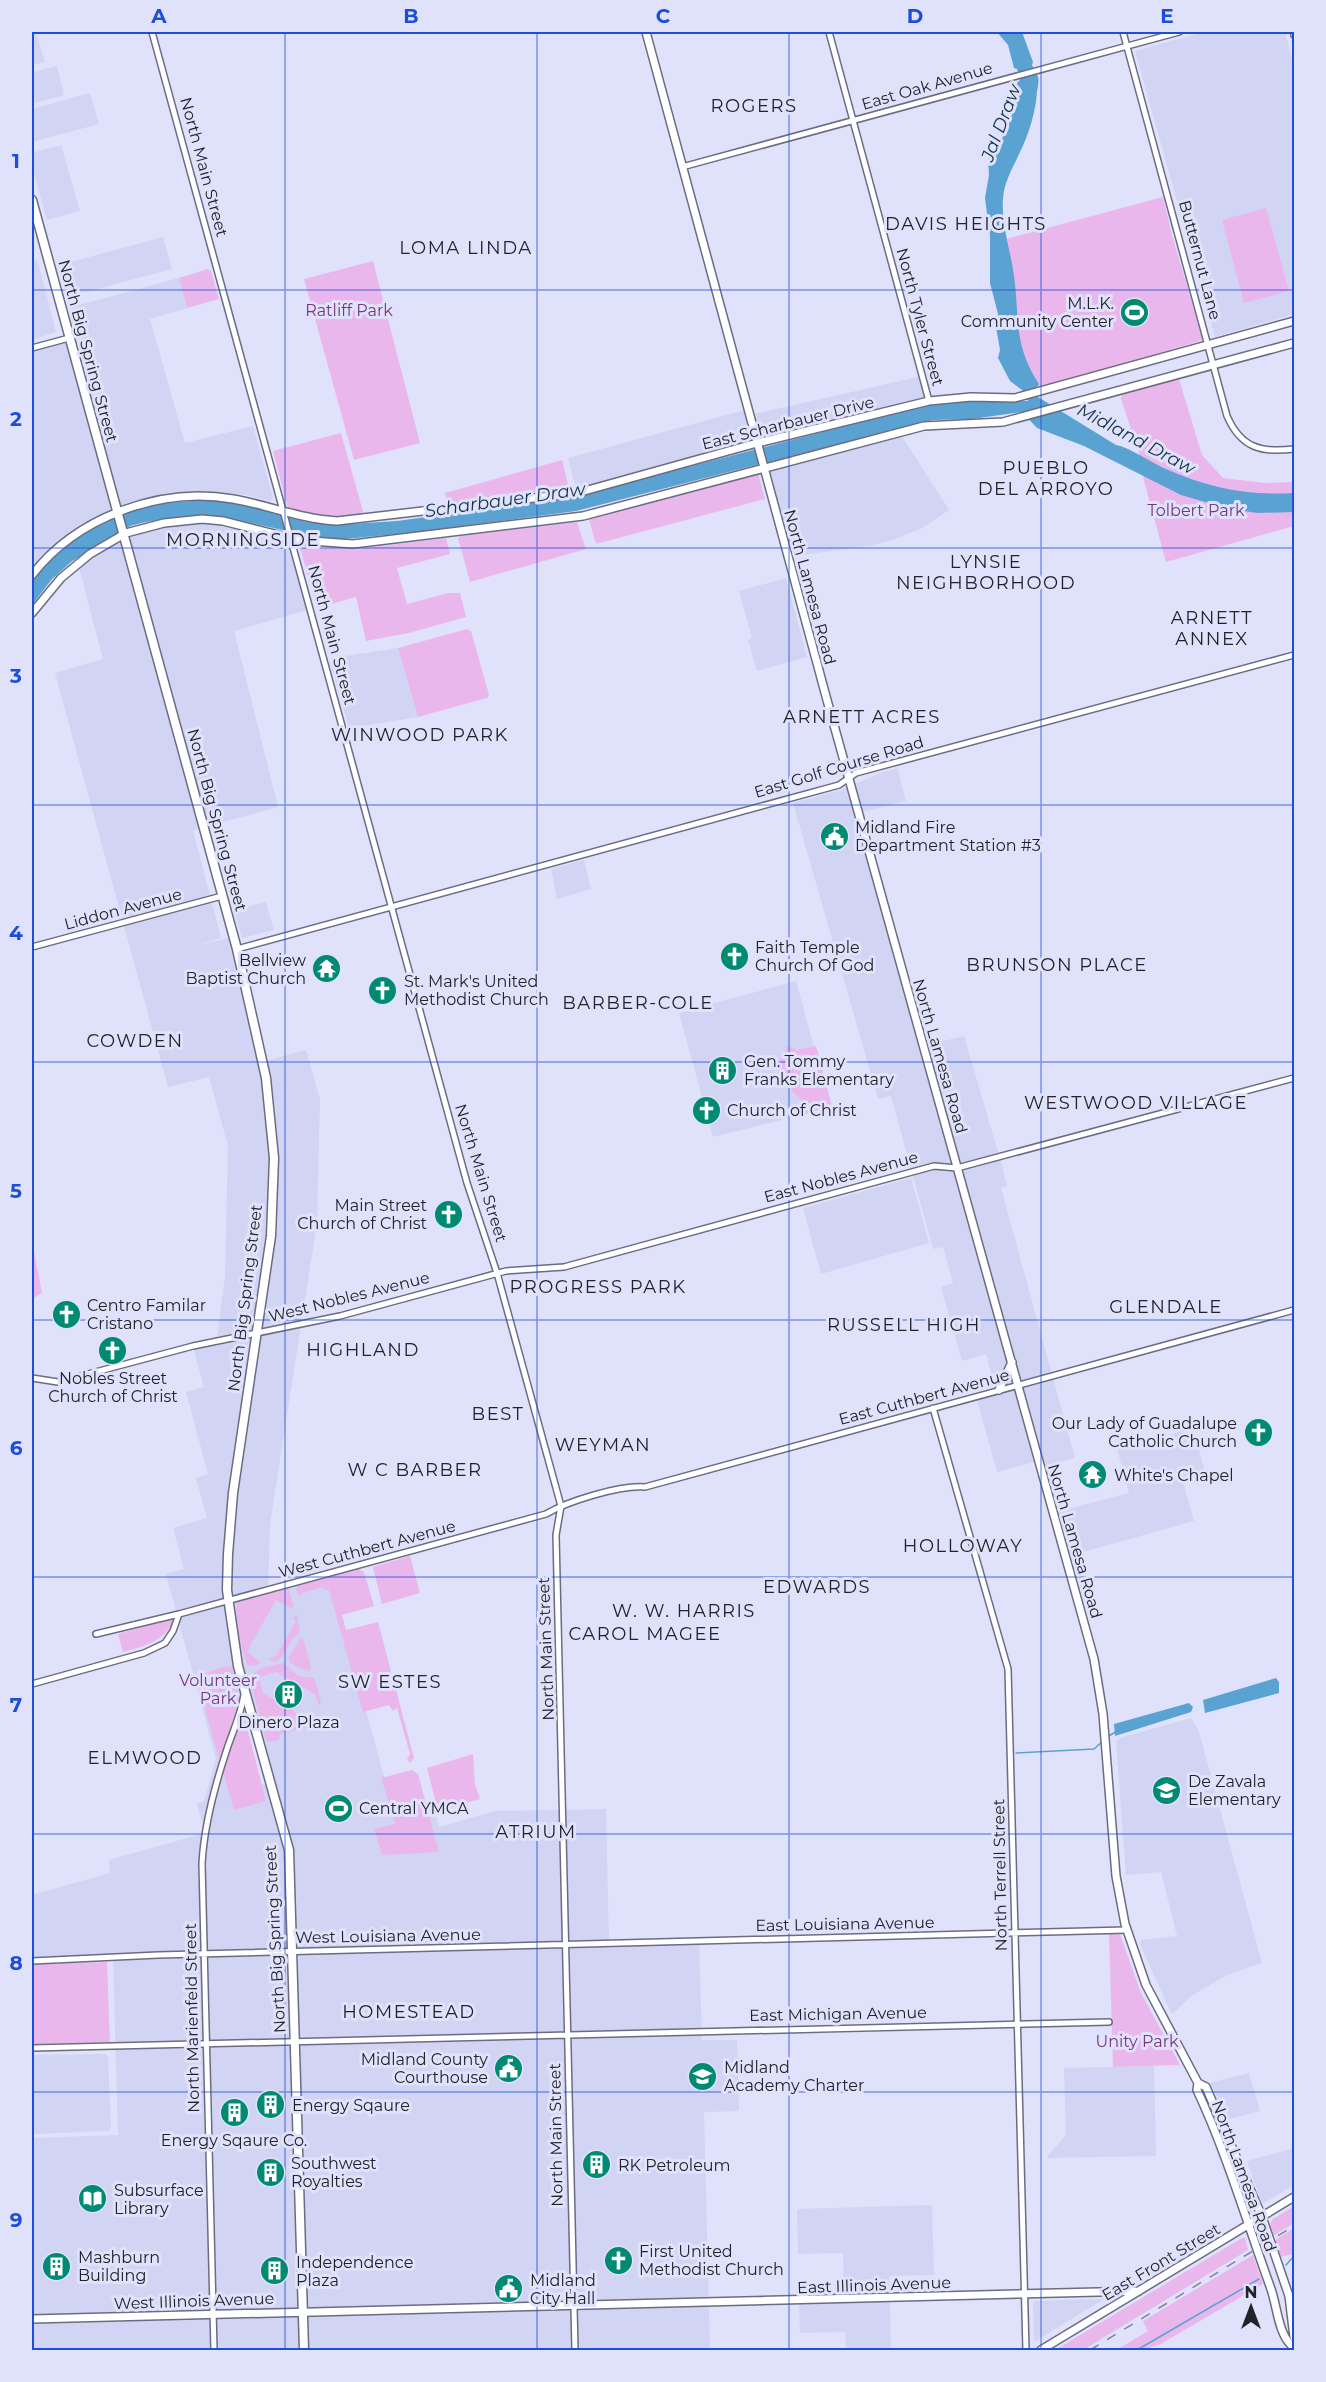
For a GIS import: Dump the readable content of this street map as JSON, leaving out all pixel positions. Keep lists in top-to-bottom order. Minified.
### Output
{"streets":{"highway":["North Big Spring Street"],"main road":["East Scharbauer Drive","North Lamesa Road","East Front Street","East Illinois Avenue","West Illinois Avenue"],"street":["East Oak Avenue","North Main Street","Butternut Lane","North Tyler Street","East Golf Course Road","Liddon Avenue","East Nobles Avenue","West Nobles Avenue","East Cuthbert Avenue","West Cuthbert Avenue","North Terrell Street","East Louisiana Avenue","West Louisiana Avenue","East Michigan Avenue","North Marienfeld Street"]},"crossings":[["East Oak Avenue","Butternut Lane"],["East Oak Avenue","North Tyler Street"],["East Oak Avenue","North Lamesa Road"],["North Main Street","East Scharbauer Drive"],["North Main Street","East Golf Course Road"],["North Main Street","East Nobles Avenue"],["North Main Street","West Nobles Avenue"],["North Main Street","East Cuthbert Avenue"],["North Main Street","West Cuthbert Avenue"],["North Main Street","East Louisiana Avenue"],["North Main Street","West Louisiana Avenue"],["North Main Street","East Michigan Avenue"],["North Main Street","East Illinois Avenue"],["North Main Street","West Illinois Avenue"],["Butternut Lane","East Scharbauer Drive"],["North Tyler Street","East Scharbauer Drive"],["North Big Spring Street","East Scharbauer Drive"],["North Big Spring Street","East Golf Course Road"],["North Big Spring Street","Liddon Avenue"],["North Big Spring Street","West Nobles Avenue"],["North Big Spring Street","West Cuthbert Avenue"],["North Big Spring Street","West Louisiana Avenue"],["North Big Spring Street","East Michigan Avenue"],["North Big Spring Street","North Marienfeld Street"],["North Big Spring Street","West Illinois Avenue"],["East Scharbauer Drive","North Lamesa Road"],["North Lamesa Road","East Golf Course Road"],["North Lamesa Road","East Nobles Avenue"],["North Lamesa Road","East Cuthbert Avenue"],["North Lamesa Road","East Louisiana Avenue"],["North Lamesa Road","East Front Street"],["East Nobles Avenue","West Nobles Avenue"],["East Cuthbert Avenue","West Cuthbert Avenue"],["East Cuthbert Avenue","North Terrell Street"],["North Terrell Street","East Louisiana Avenue"],["North Terrell Street","East Michigan Avenue"],["North Terrell Street","East Illinois Avenue"],["East Louisiana Avenue","West Louisiana Avenue"],["West Louisiana Avenue","North Marienfeld Street"],["East Michigan Avenue","North Marienfeld Street"],["North Marienfeld Street","West Illinois Avenue"],["East Front Street","East Illinois Avenue"],["East Illinois Avenue","West Illinois Avenue"]],"districts":["ROGERS","DAVIS HEIGHTS","LOMA LINDA","PUEBLO DEL ARROYO","MORNINGSIDE","LYNSIE NEIGHBORHOOD","ARNETT ANNEX","ARNETT ACRES","WINWOOD PARK","BRUNSON PLACE","BARBER-COLE","COWDEN","WESTWOOD VILLAGE","PROGRESS PARK","GLENDALE","RUSSELL HIGH","HIGHLAND","BEST","WEYMAN","W C BARBER","HOLLOWAY","EDWARDS","W. W. HARRIS","CAROL MAGEE","SW ESTES","ELMWOOD","ATRIUM","HOMESTEAD"],"water":["Jal Draw","Midland Draw","Scharbauer Draw"],"parks":["Ratliff Park","Tolbert Park","Volunteer Park","Unity Park"],"places":{"sports":["M.L.K. Community Center","Central YMCA"],"public building":["Midland Fire Department Station #3","Midland County Courthouse","Midland City Hall"],"church":["Faith Temple Church Of God","St. Mark's United Methodist Church","Church of Christ","Main Street Church of Christ","Centro Familar Cristano","Nobles Street Church of Christ","Our Lady of Guadalupe Catholic Church","First United Methodist Church"],"temple":["Bellview Baptist Church","White's Chapel"],"building":["Gen. Tommy Franks Elementary","Dinero Plaza","Energy Sqaure","Energy Sqaure Co.","RK Petroleum","Southwest Royalties","Mashburn Building","Independence Plaza"],"school or university":["De Zavala Elementary","Midland Academy Charter"],"library":["Subsurface Library"]},"north":"top","grid":{"columns":["A","B","C","D","E"],"rows":["1","2","3","4","5","6","7","8","9"]}}
